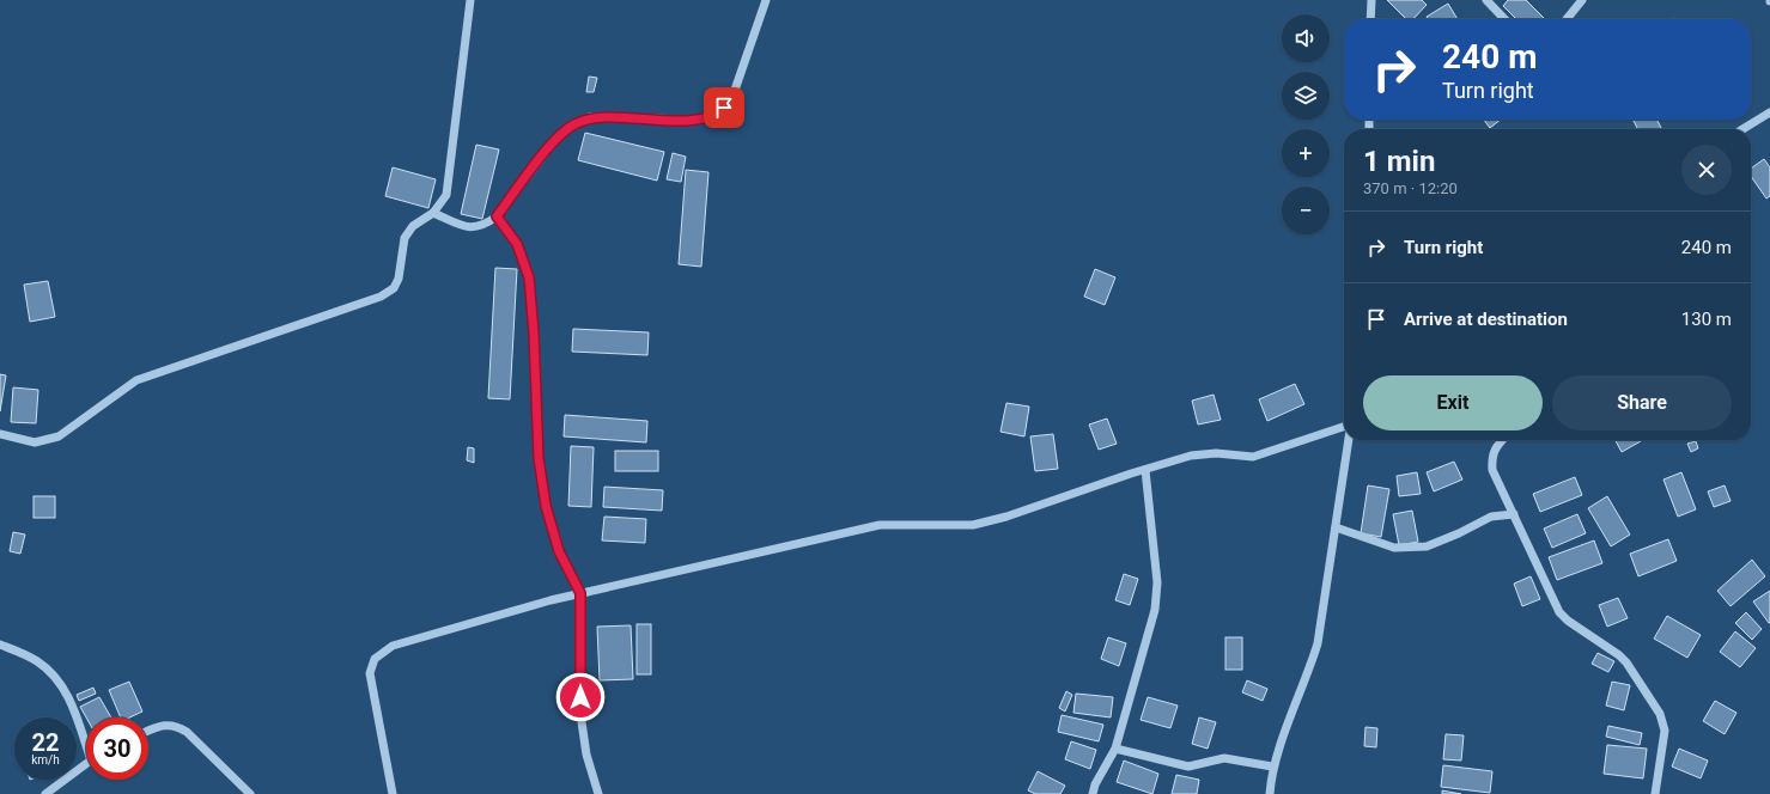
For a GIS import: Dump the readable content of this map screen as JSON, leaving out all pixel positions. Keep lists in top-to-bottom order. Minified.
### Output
{"page":{"map_buttons":["+","−"],"turn":["240 m","Turn right"],"heading":["1 min","370 m · 12:20"],"list":[{"name":"Turn right","value":"240 m"},{"name":"Arrive at destination","value":"130 m"}],"buttons":["Exit","Share"],"speed":"22 km/h","limit":"30"}}
